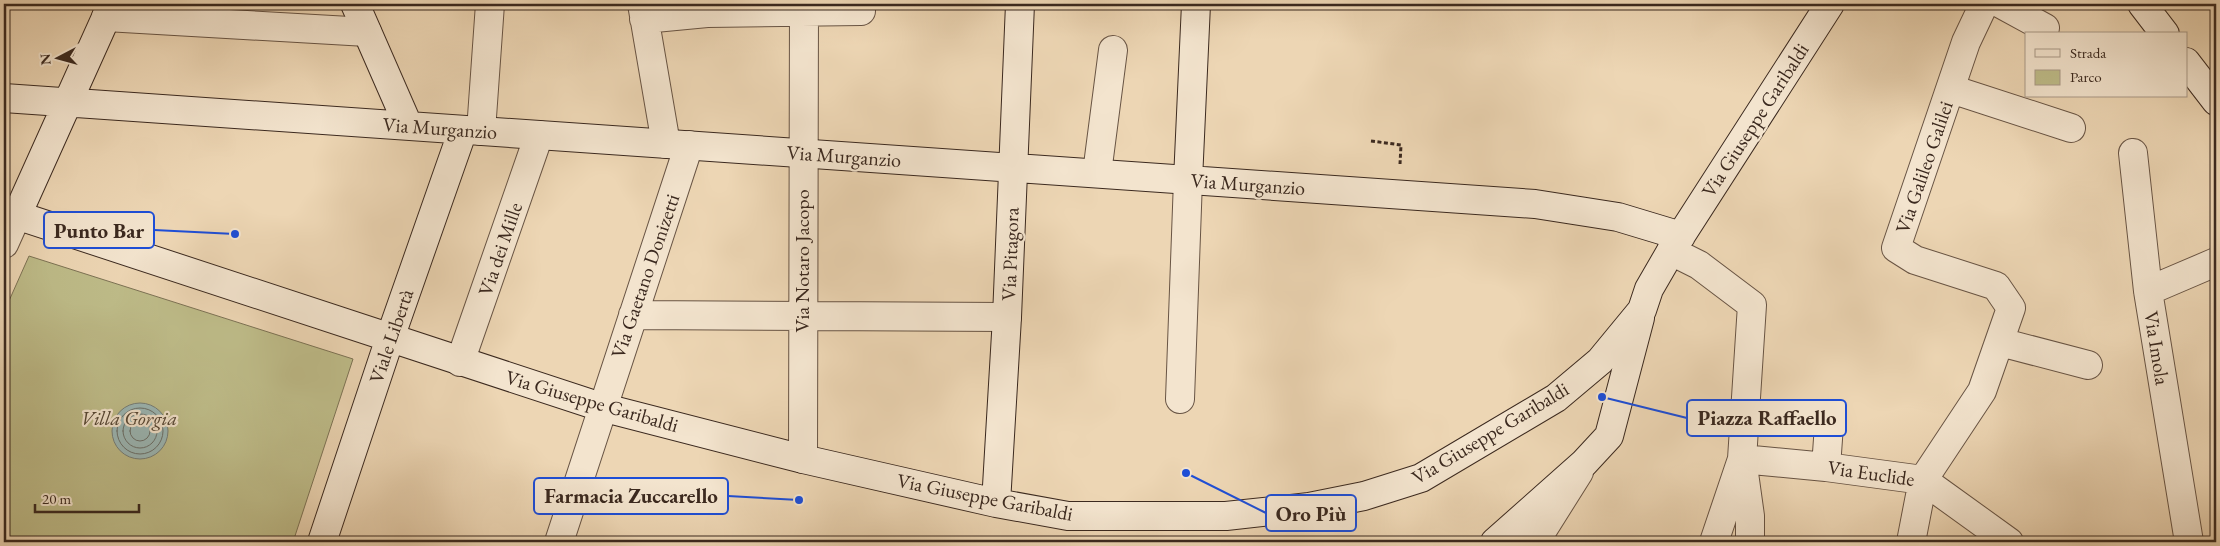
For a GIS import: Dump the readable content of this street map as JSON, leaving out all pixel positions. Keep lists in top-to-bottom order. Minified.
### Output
{"streets":{"street":["Via Giuseppe Garibaldi","Via Murganzio","Via Galileo Galilei","Via dei Mille","Via Pitagora","Via Notaro Jacopo","Via Gaetano Donizetti","Viale Libertà","Via Imola","Via Euclide"]},"crossings":[["Via Giuseppe Garibaldi","Via Murganzio"],["Via Giuseppe Garibaldi","Via dei Mille"],["Via Giuseppe Garibaldi","Via Pitagora"],["Via Giuseppe Garibaldi","Via Notaro Jacopo"],["Via Giuseppe Garibaldi","Via Gaetano Donizetti"],["Via Giuseppe Garibaldi","Viale Libertà"],["Via Murganzio","Via dei Mille"],["Via Murganzio","Via Pitagora"],["Via Murganzio","Via Notaro Jacopo"],["Via Murganzio","Via Gaetano Donizetti"],["Via Murganzio","Viale Libertà"],["Via Murganzio","Via Euclide"],["Via Galileo Galilei","Via Euclide"]],"parks":["Villa Gorgia"],"places":["Punto Bar","Piazza Raffaello","Oro Più","Farmacia Zuccarello"],"legend":["Strada","Parco"],"scale_bar":"20 m","north":"left"}
